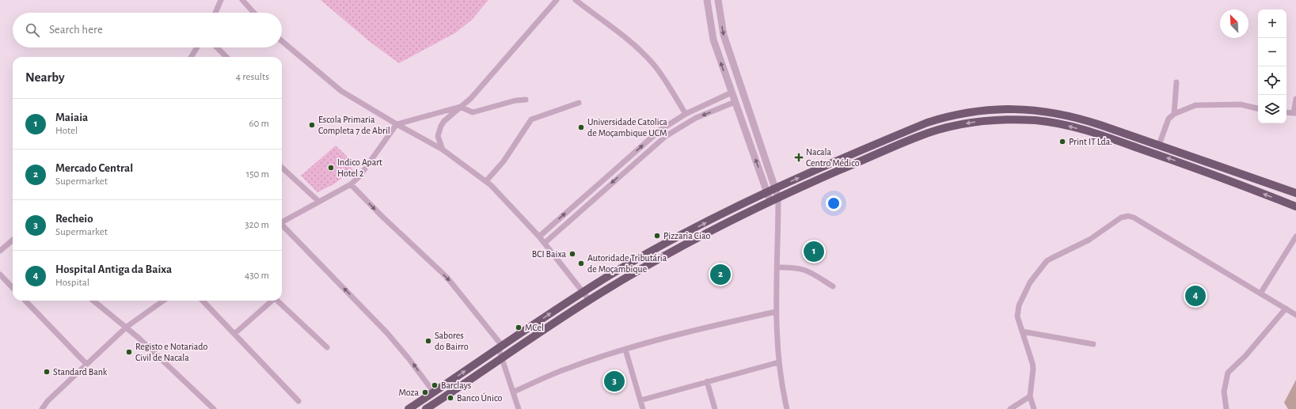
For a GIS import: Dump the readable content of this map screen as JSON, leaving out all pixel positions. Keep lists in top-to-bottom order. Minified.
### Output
{"places":{"other":["Escola Primaria Completa 7 de Abril","Universidade Catolica de Moçambique UCM","Print IT Lda.","Indico Apart Hotel 2","Pizzaria Ciao","BCI Baixa","Autoridade Tributária de Moçambique","MCel","Sabores do Bairro","Registo e Notariado Civil de Nacala","Standard Bank","Barclays","Moza","Banco Único"],"health":["Nacala Centro Médico"]},"north":"top left","page":{"map_buttons":["+","−"],"search":"Search here","heading":["Nearby","4 results"],"list":[{"mark":"1","name":"Maiaia","note":"Hotel","value":"60 m"},{"mark":"2","name":"Mercado Central","note":"Supermarket","value":"150 m"},{"mark":"3","name":"Recheio","note":"Supermarket","value":"320 m"},{"mark":"4","name":"Hospital Antiga da Baixa","note":"Hospital","value":"430 m"}],"pins":["1","2","4","3"]}}
